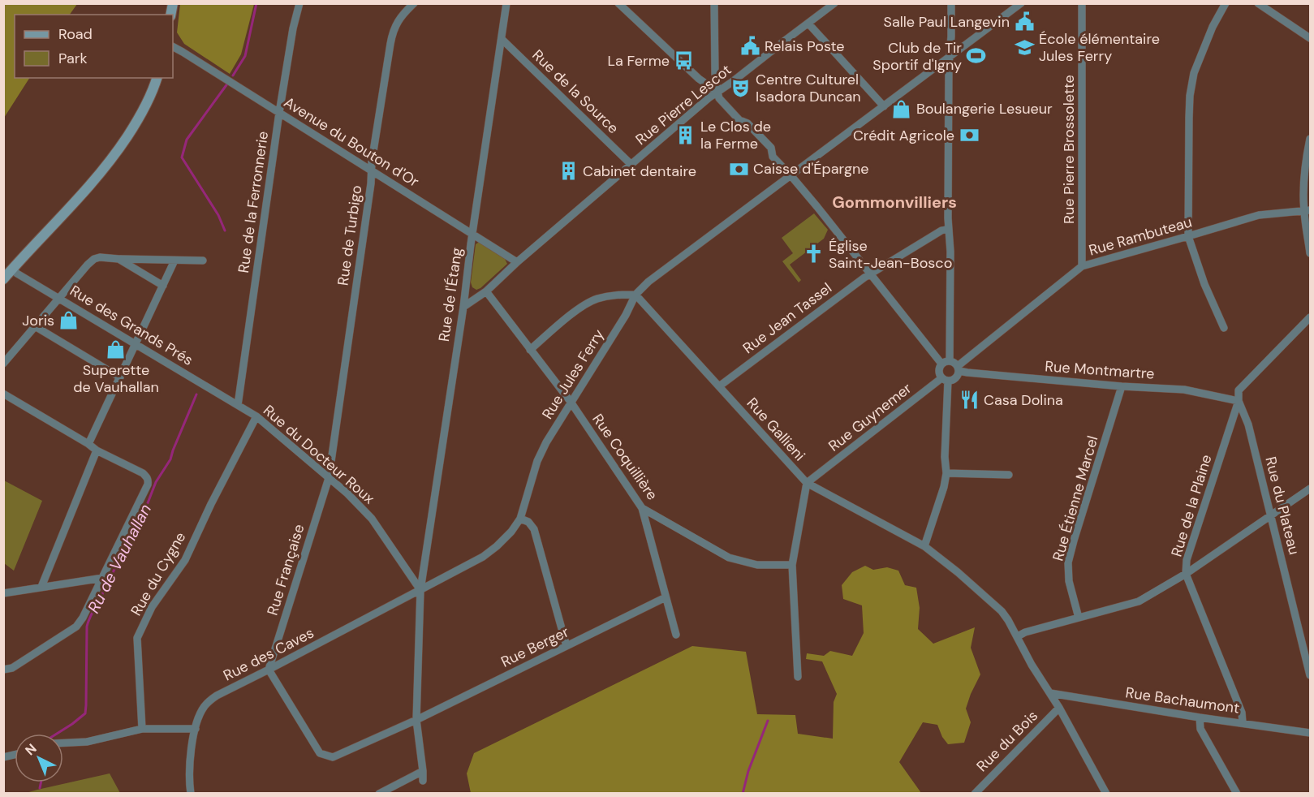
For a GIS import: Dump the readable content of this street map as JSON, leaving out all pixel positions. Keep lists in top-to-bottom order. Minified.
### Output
{"streets":{"street":["Rue de la Source","Rue Pierre Lescot","Avenue du Bouton d'Or","Rue Pierre Brossolette","Rue de la Ferronnerie","Rue de Turbigo","Rue Rambuteau","Rue de l'Étang","Rue Jean Tassel","Rue des Grands Prés","Rue Montmartre","Rue Jules Ferry","Rue Guynemer","Rue Gallieni","Rue du Docteur Roux","Rue Coquillière","Rue Étienne Marcel","Rue de la Plaine","Rue du Plateau","Rue Française","Rue du Cygne","Rue Berger","Rue des Caves","Rue Bachaumont","Rue du Bois"]},"crossings":[["Rue de la Source","Rue Pierre Lescot"],["Rue de la Source","Rue de l'Étang"],["Rue Pierre Lescot","Avenue du Bouton d'Or"],["Rue Pierre Lescot","Rue de l'Étang"],["Rue Pierre Lescot","Rue Coquillière"],["Avenue du Bouton d'Or","Rue de la Ferronnerie"],["Avenue du Bouton d'Or","Rue de Turbigo"],["Avenue du Bouton d'Or","Rue de l'Étang"],["Rue Pierre Brossolette","Rue Rambuteau"],["Rue de la Ferronnerie","Rue des Grands Prés"],["Rue de la Ferronnerie","Rue du Docteur Roux"],["Rue de Turbigo","Rue du Docteur Roux"],["Rue de Turbigo","Rue Française"],["Rue Rambuteau","Rue Montmartre"],["Rue Rambuteau","Rue Guynemer"],["Rue de l'Étang","Rue Jules Ferry"],["Rue de l'Étang","Rue du Docteur Roux"],["Rue de l'Étang","Rue des Caves"],["Rue Jean Tassel","Rue Gallieni"],["Rue des Grands Prés","Rue du Docteur Roux"],["Rue Montmartre","Rue Guynemer"],["Rue Montmartre","Rue Étienne Marcel"],["Rue Montmartre","Rue de la Plaine"],["Rue Montmartre","Rue du Plateau"],["Rue Jules Ferry","Rue Gallieni"],["Rue Jules Ferry","Rue du Docteur Roux"],["Rue Jules Ferry","Rue Coquillière"],["Rue Jules Ferry","Rue des Caves"],["Rue Guynemer","Rue Gallieni"],["Rue Gallieni","Rue Bachaumont"],["Rue Gallieni","Rue du Bois"],["Rue du Docteur Roux","Rue Française"],["Rue du Docteur Roux","Rue du Cygne"],["Rue du Docteur Roux","Rue des Caves"],["Rue de la Plaine","Rue du Plateau"],["Rue de la Plaine","Rue Bachaumont"],["Rue Française","Rue Berger"],["Rue Française","Rue des Caves"],["Rue Berger","Rue des Caves"]],"districts":["Gommonvilliers"],"water":["Ru de Vauhallan"],"places":{"public building":["Salle Paul Langevin","Relais Poste"],"school or university":["École élémentaire Jules Ferry"],"sports":["Club de Tir Sportif d'Igny"],"bus stop":["La Ferme"],"theatre":["Centre Culturel Isadora Duncan"],"shop":["Boulangerie Lesueur","Joris","Superette de Vauhallan"],"building":["Le Clos de la Ferme","Cabinet dentaire"],"bank":["Crédit Agricole","Caisse d'Épargne"],"church":["Église Saint-Jean-Bosco"],"restaurant":["Casa Dolina"]},"legend":["Road","Park"],"north":"top left"}
